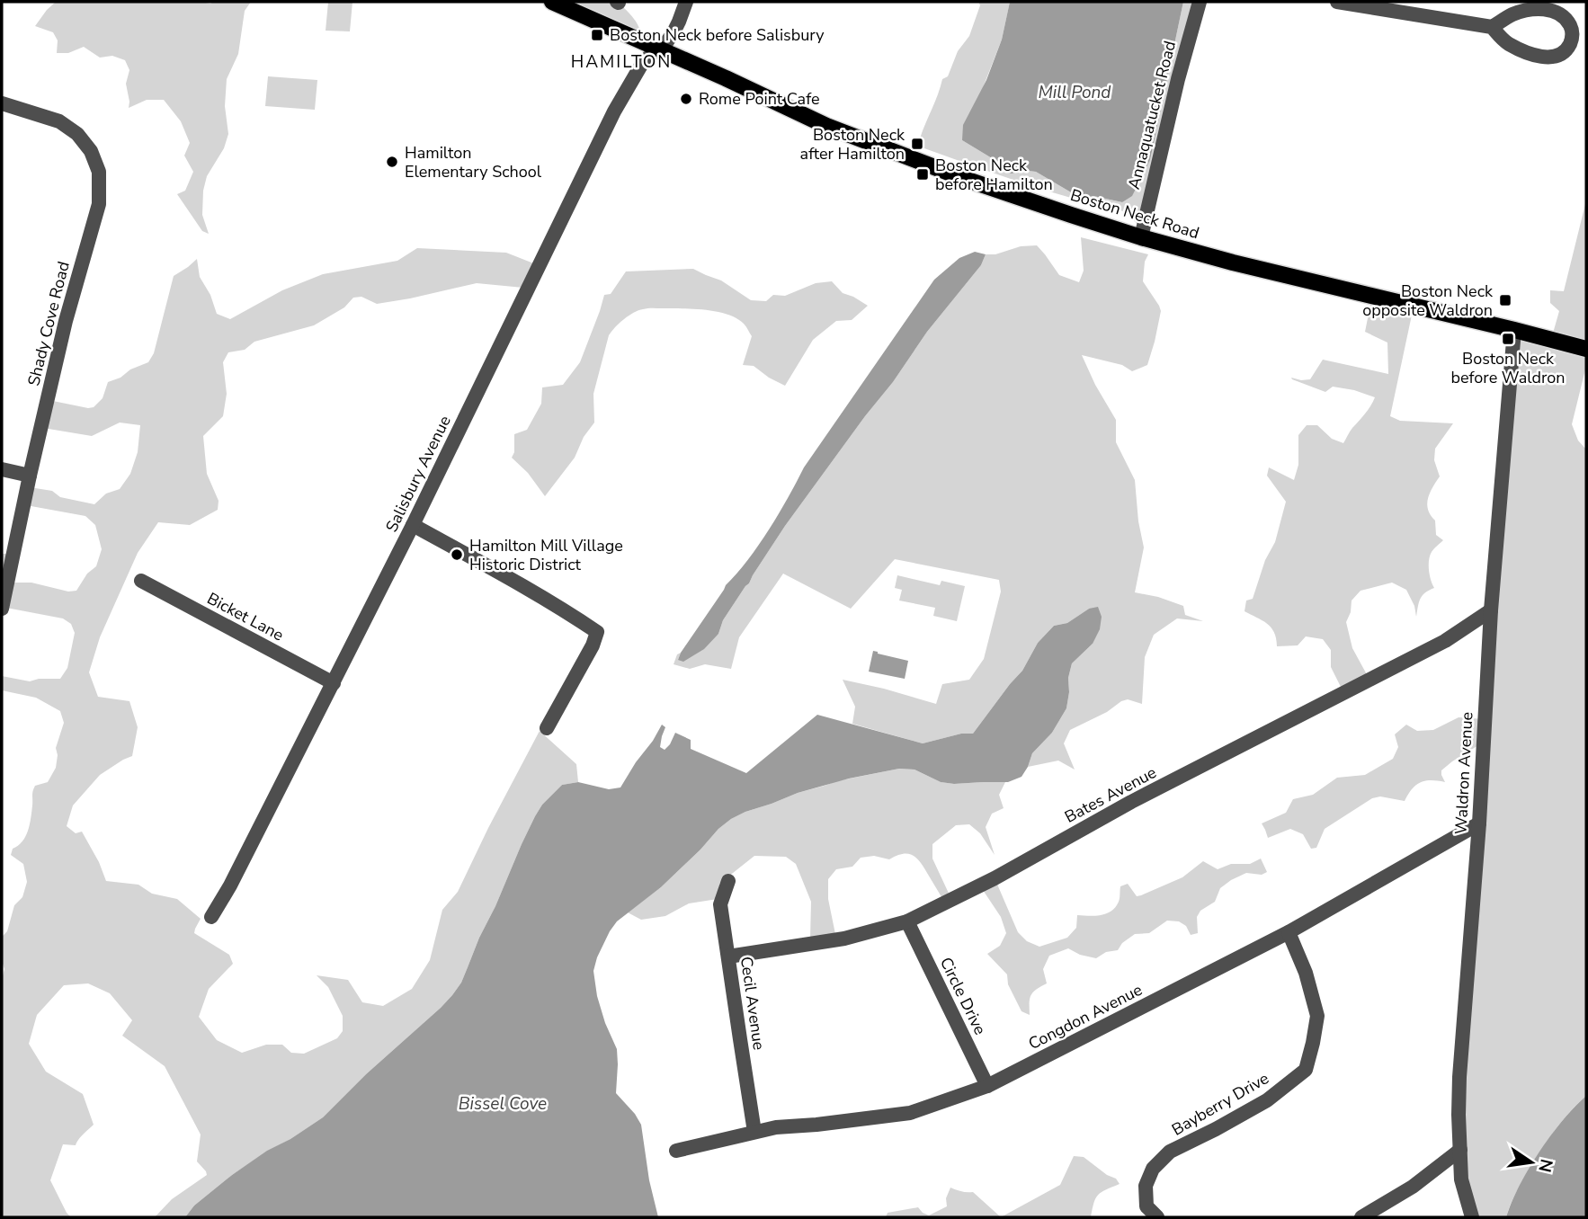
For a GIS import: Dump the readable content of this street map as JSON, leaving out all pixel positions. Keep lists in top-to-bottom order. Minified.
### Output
{"streets":{"main road":["Boston Neck Road"],"street":["Annaquatucket Road","Shady Cove Road","Salisbury Avenue","Bicket Lane","Waldron Avenue","Bates Avenue","Circle Drive","Cecil Avenue","Congdon Avenue","Bayberry Drive"]},"crossings":[["Annaquatucket Road","Boston Neck Road"],["Boston Neck Road","Salisbury Avenue"],["Boston Neck Road","Waldron Avenue"],["Salisbury Avenue","Bicket Lane"],["Waldron Avenue","Bates Avenue"],["Waldron Avenue","Congdon Avenue"],["Bates Avenue","Circle Drive"],["Bates Avenue","Cecil Avenue"],["Circle Drive","Congdon Avenue"],["Cecil Avenue","Congdon Avenue"],["Congdon Avenue","Bayberry Drive"]],"districts":["HAMILTON"],"water":["Mill Pond","Bissel Cove"],"places":{"transit":["Boston Neck before Salisbury","Boston Neck after Hamilton","Boston Neck before Hamilton","Boston Neck opposite Waldron","Boston Neck before Waldron"],"other":["Rome Point Cafe","Hamilton Elementary School","Hamilton Mill Village Historic District"]},"north":"right"}
